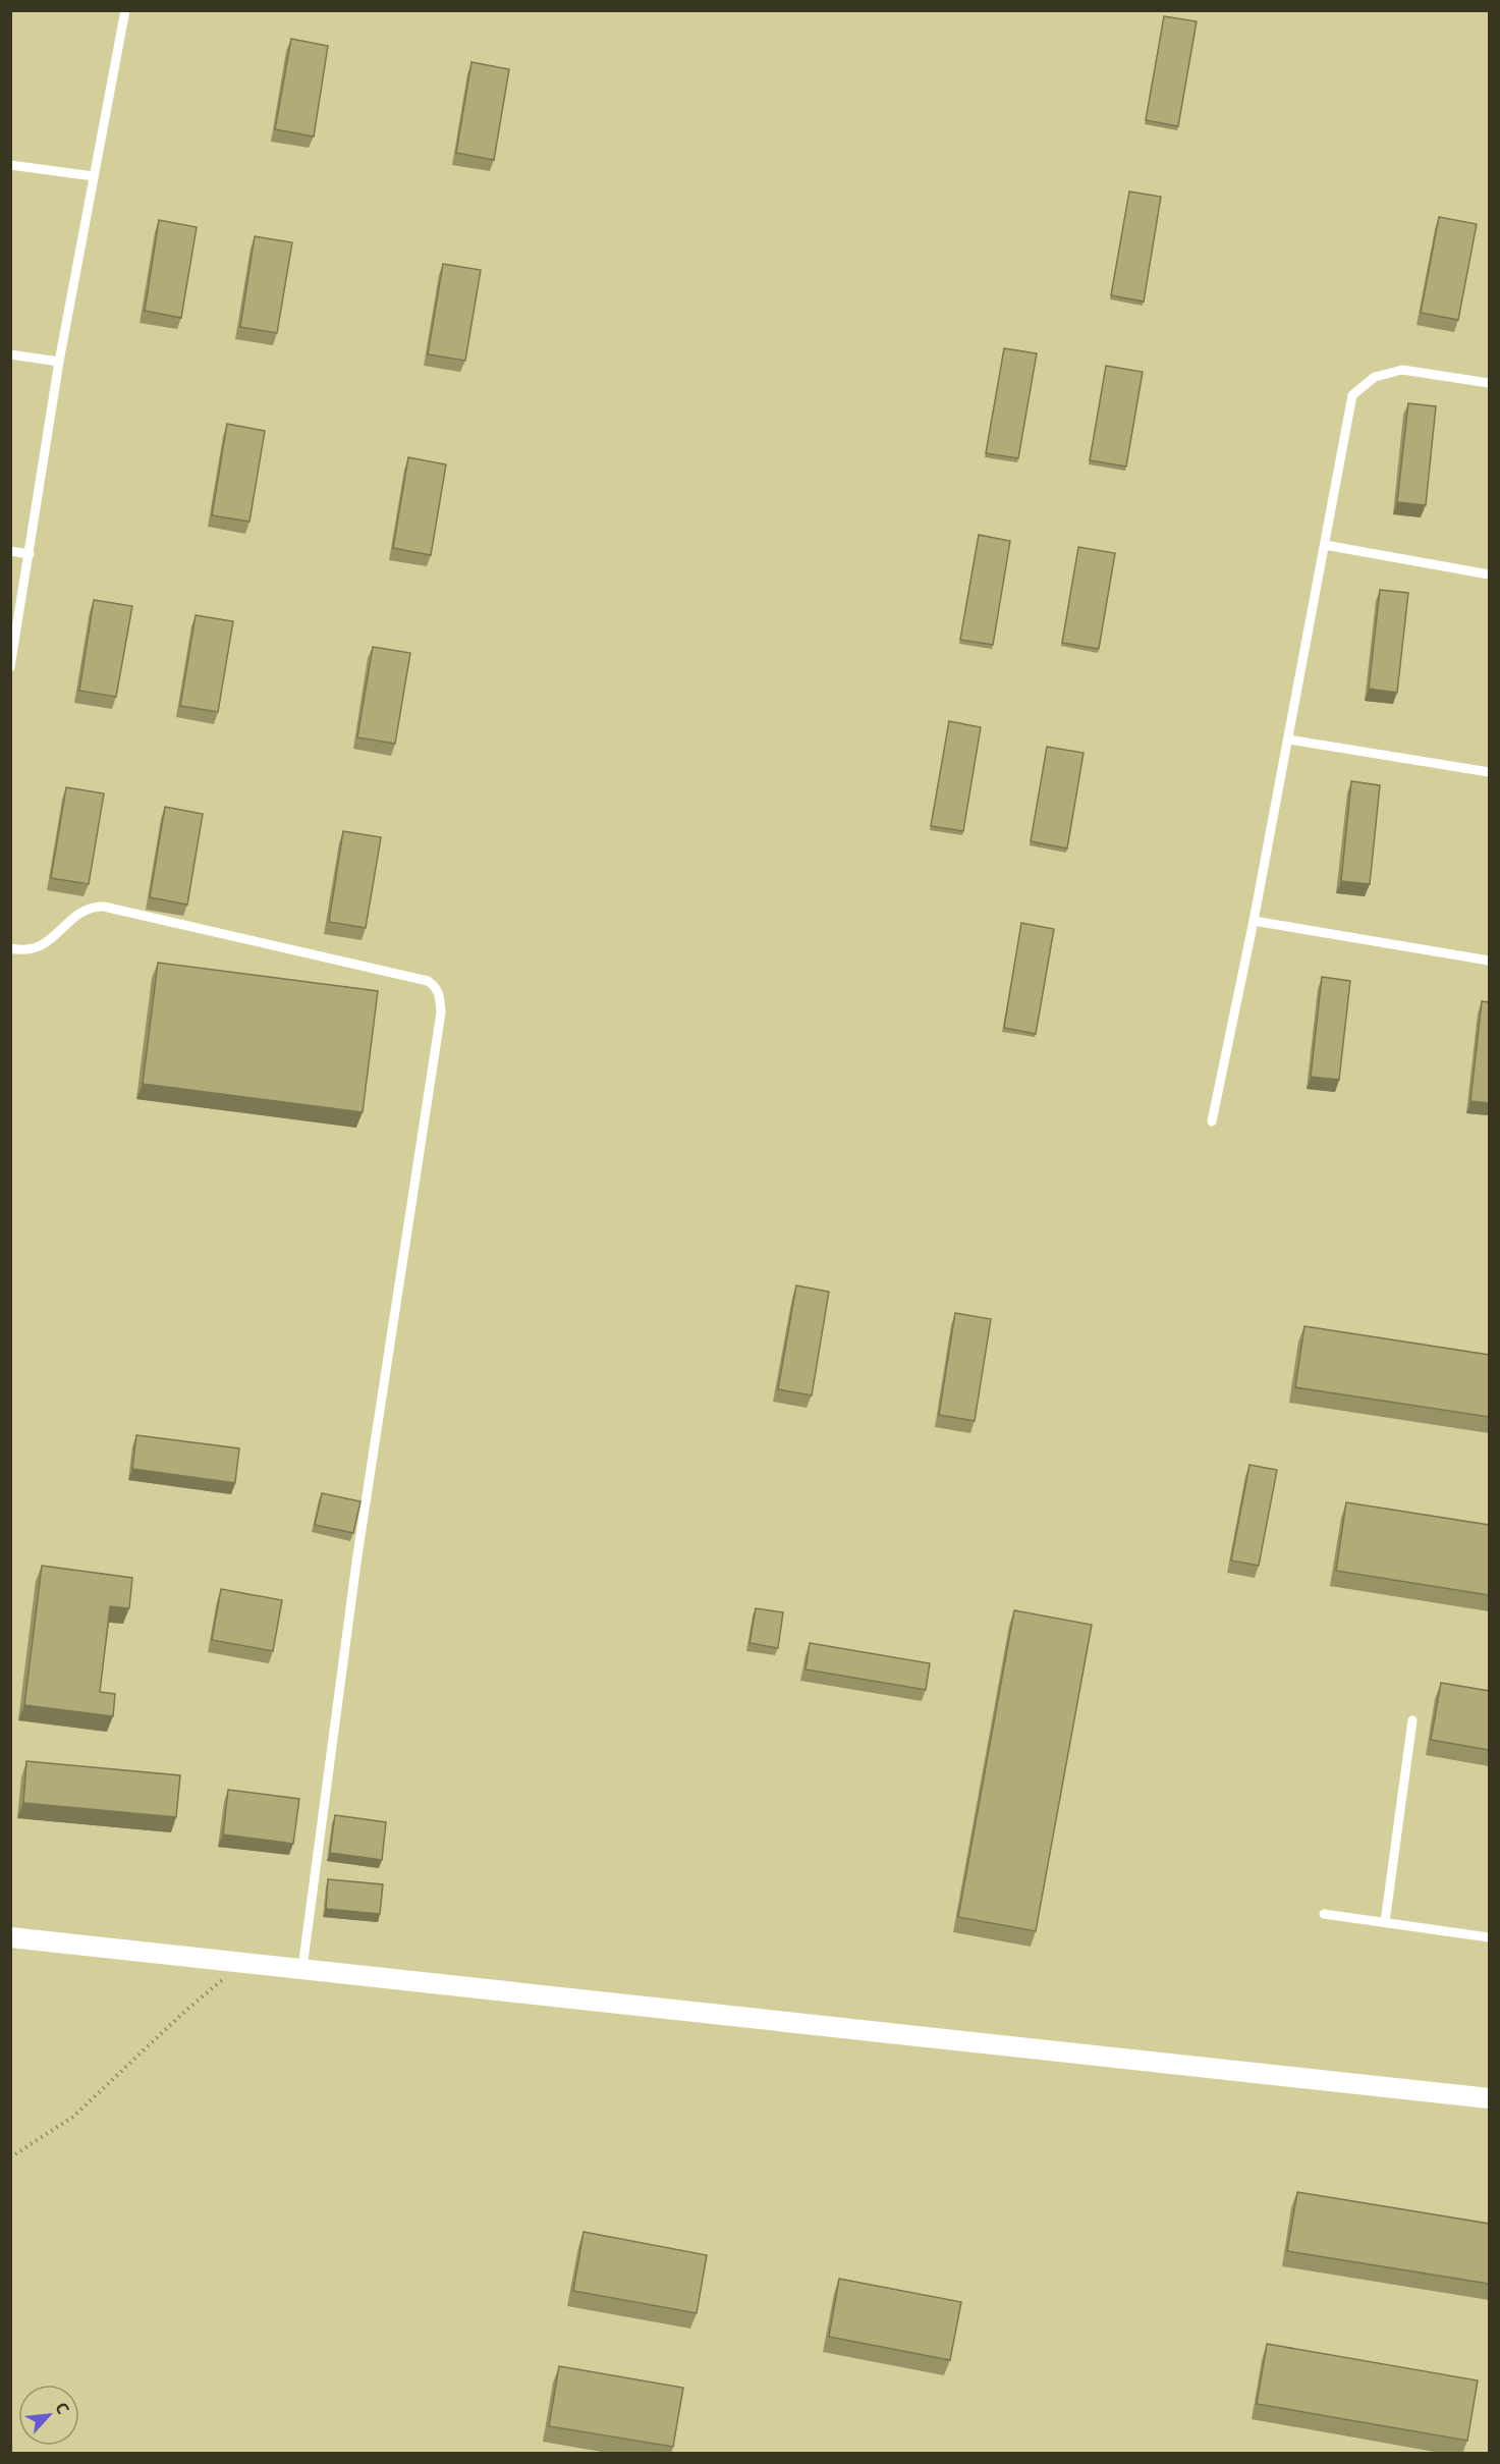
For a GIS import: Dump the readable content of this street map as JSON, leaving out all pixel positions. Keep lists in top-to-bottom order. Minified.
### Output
{"north":"top right"}
